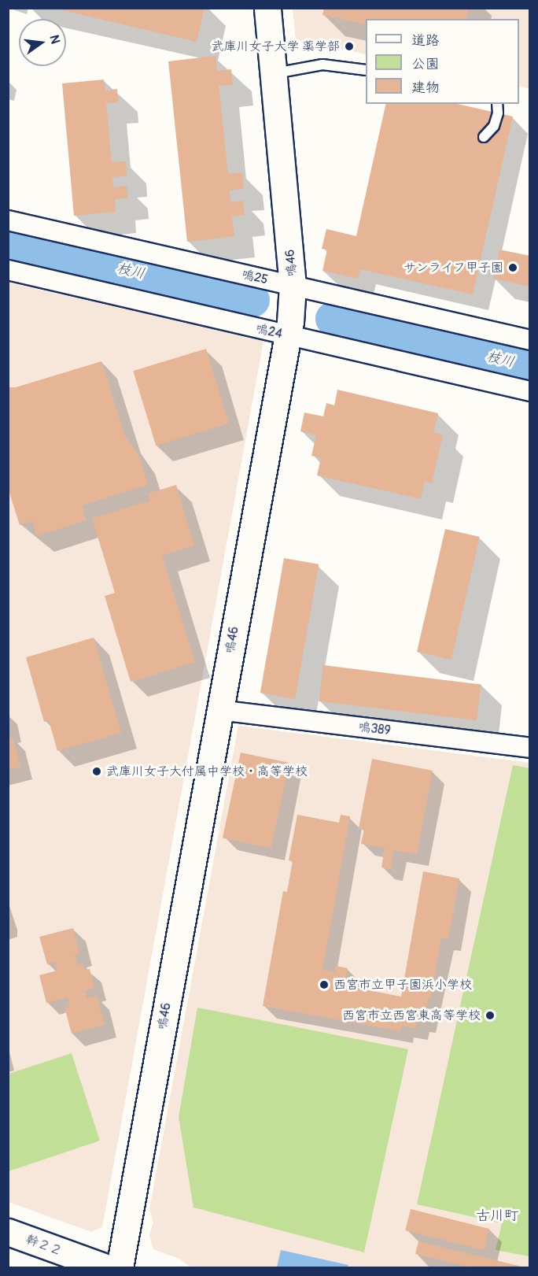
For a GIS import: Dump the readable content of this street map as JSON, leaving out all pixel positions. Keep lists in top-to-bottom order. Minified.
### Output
{"streets":{"street":["鳴46","鳴25","鳴24","鳴389","幹２２"]},"crossings":[["鳴46","鳴25"],["鳴46","鳴24"],["鳴46","鳴389"]],"districts":["古川町"],"water":["枝川"],"places":["武庫川女子大学 薬学部","サンライフ甲子園","武庫川女子大付属中学校・高等学校","西宮市立甲子園浜小学校","西宮市立西宮東高等学校"],"legend":["道路","公園","建物"],"north":"right"}
